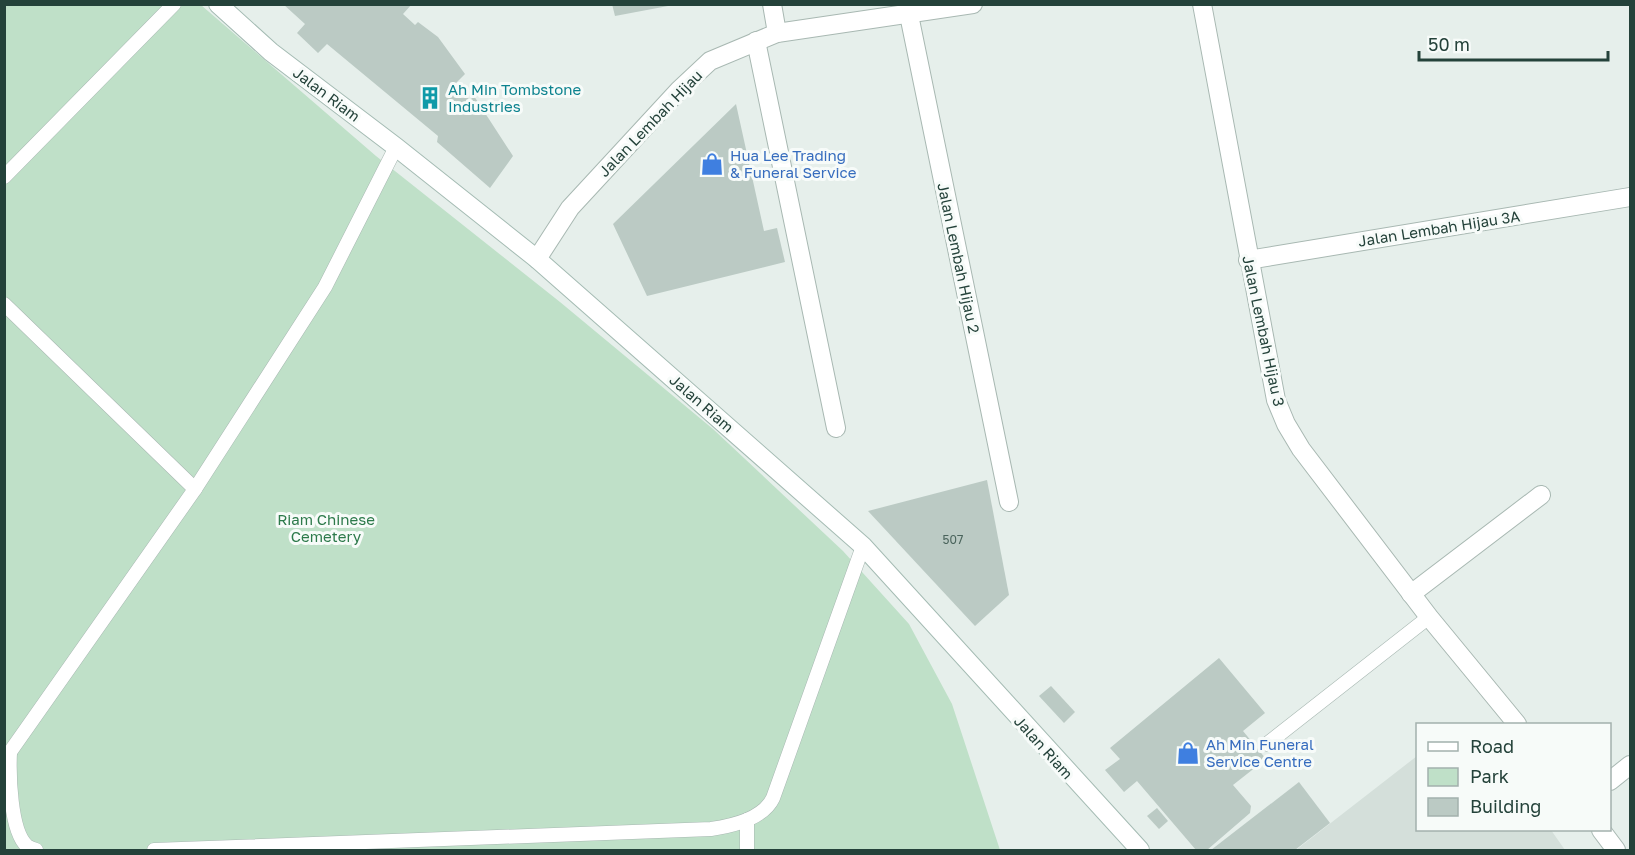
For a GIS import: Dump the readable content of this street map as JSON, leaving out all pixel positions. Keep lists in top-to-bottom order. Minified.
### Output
{"streets":{"street":["Jalan Riam","Jalan Lembah Hijau","Jalan Lembah Hijau 3A","Jalan Lembah Hijau 2","Jalan Lembah Hijau 3"]},"crossings":[["Jalan Riam","Jalan Lembah Hijau"],["Jalan Lembah Hijau","Jalan Lembah Hijau 2"],["Jalan Lembah Hijau 3A","Jalan Lembah Hijau 3"]],"parks":["Riam Chinese Cemetery"],"places":{"building":["Ah Min Tombstone Industries"],"shop":["Hua Lee Trading & Funeral Service","Ah Min Funeral Service Centre"]},"house_numbers":["507"],"legend":["Road","Park","Building"],"scale_bar":"50 m"}
